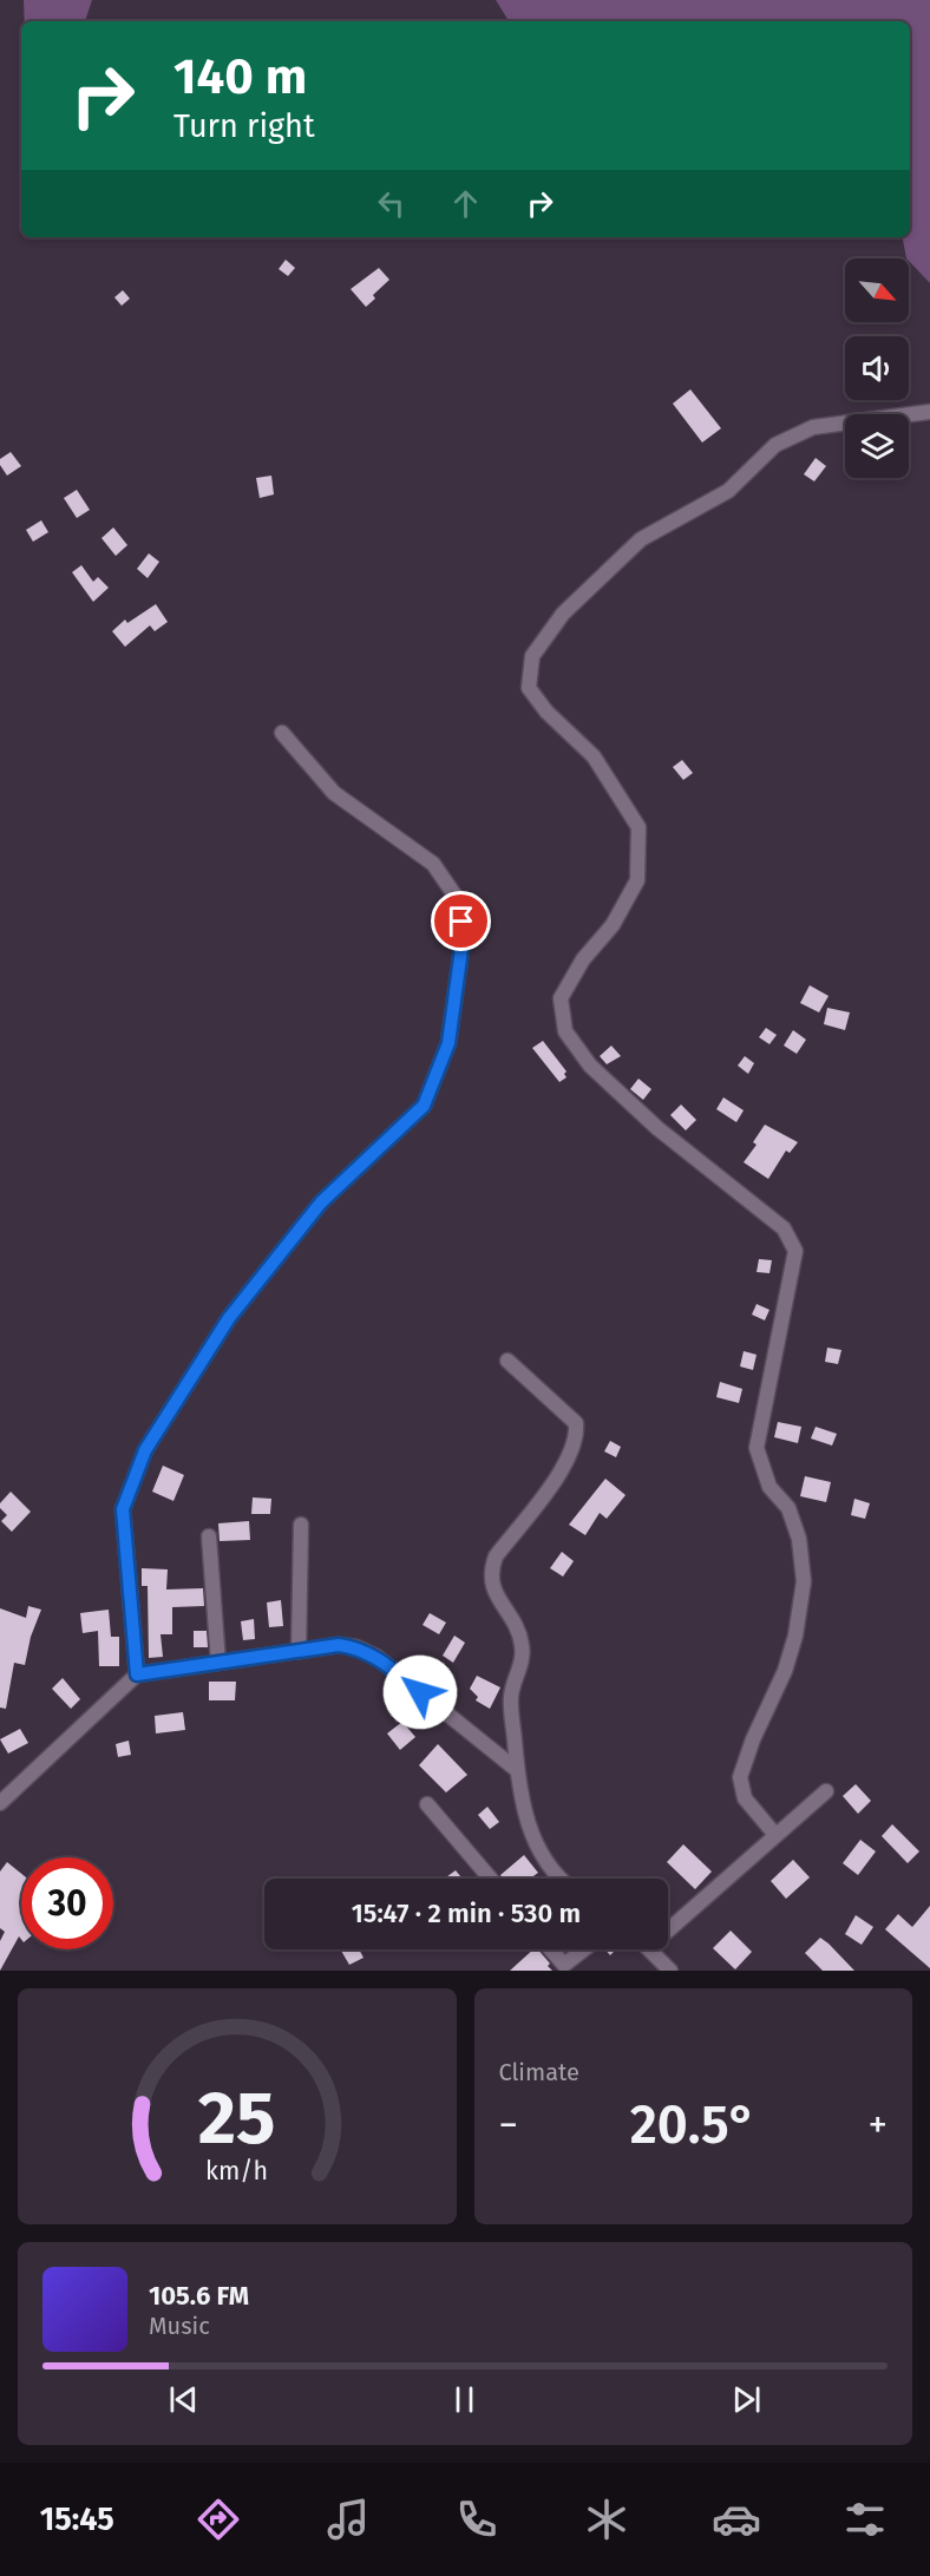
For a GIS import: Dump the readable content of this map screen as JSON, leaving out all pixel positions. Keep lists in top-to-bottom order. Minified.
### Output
{"north":"bottom right","page":{"turn":["140 m","Turn right"],"limit":"30","trip":"15:47 · 2 min · 530 m","tile":"Climate","heat":["−","20.5°","+"],"song":["105.6 FM","Music"],"tabs":"15:45","gauge":["25","km/h"]}}
